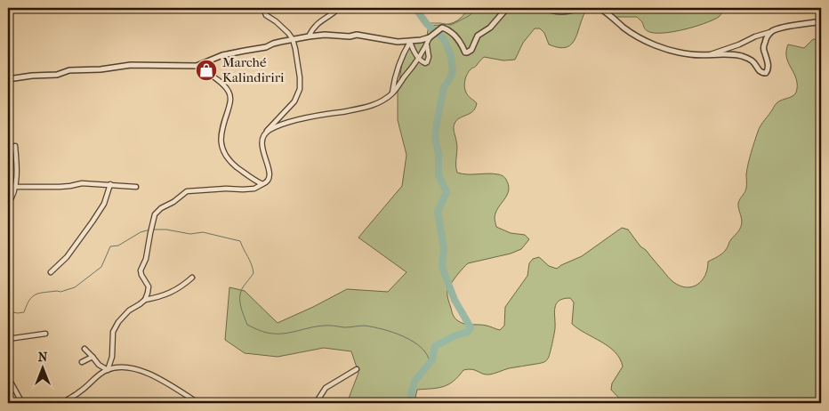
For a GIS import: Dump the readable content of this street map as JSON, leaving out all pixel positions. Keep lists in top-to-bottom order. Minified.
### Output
{"places":{"shop":["Marché Kalindiriri"]},"north":"top"}
